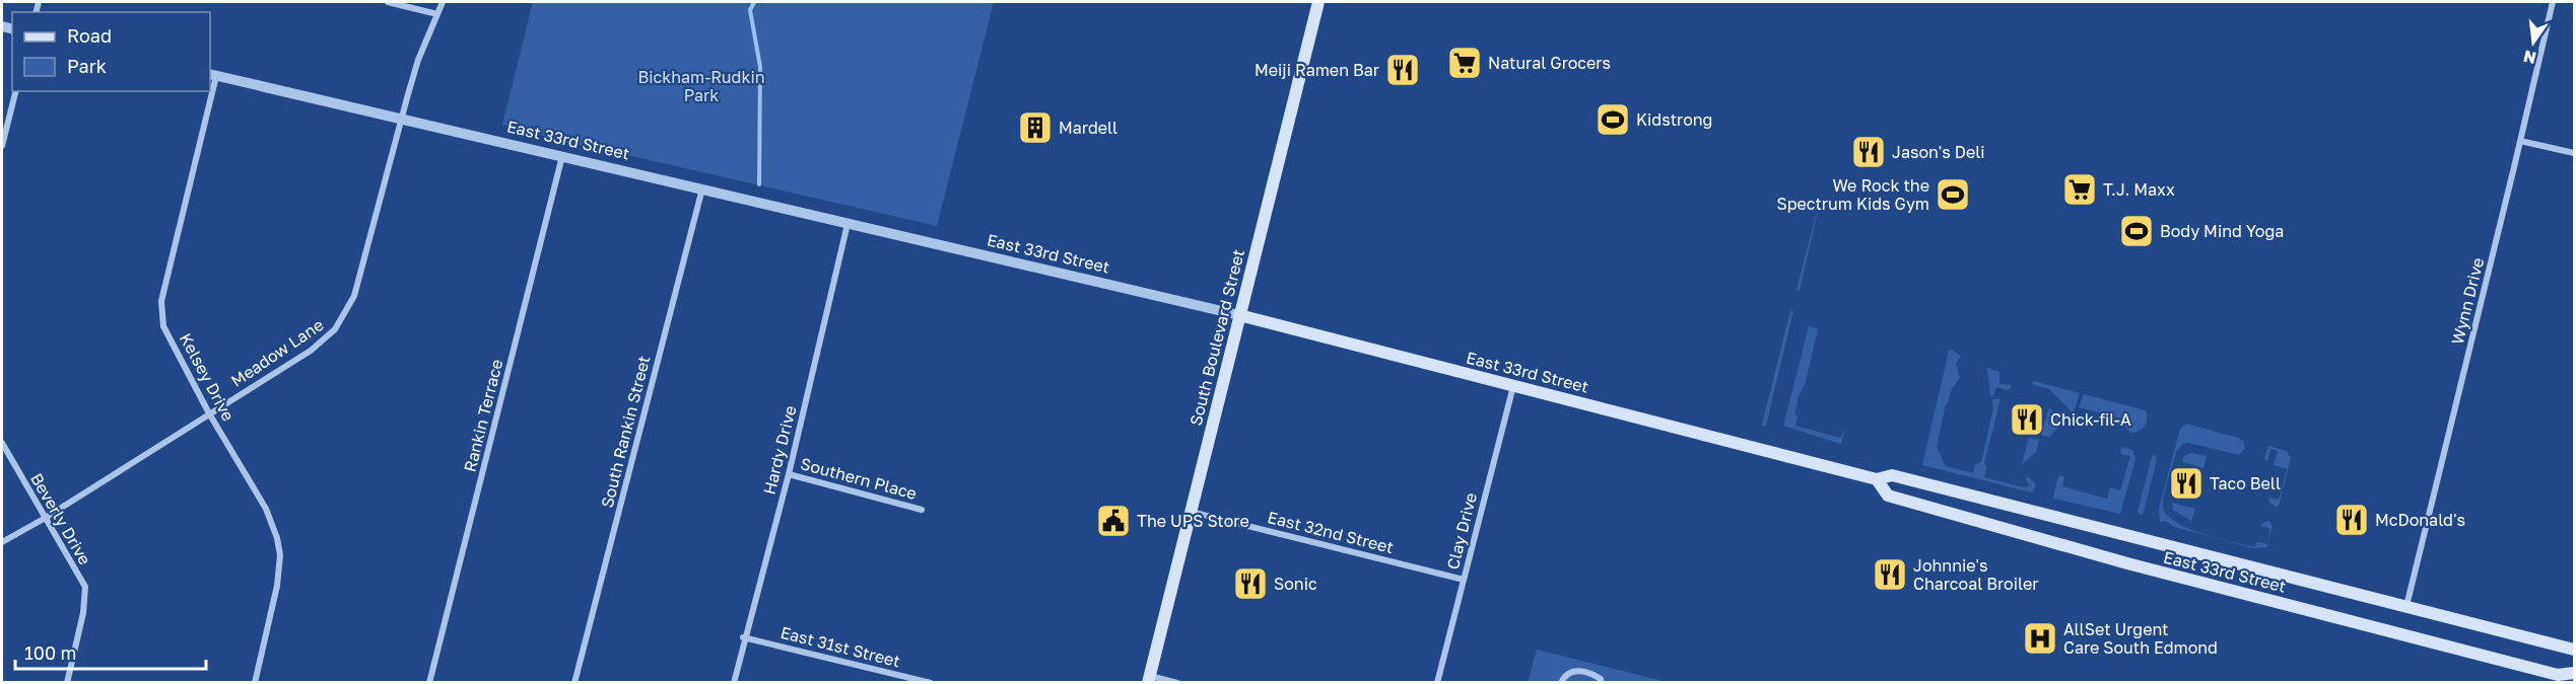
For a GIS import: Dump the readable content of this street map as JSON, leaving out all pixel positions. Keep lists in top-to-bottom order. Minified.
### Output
{"streets":{"main road":["East 33rd Street","South Boulevard Street"],"street":["Wynn Drive","Meadow Lane","Kelsey Drive","Rankin Terrace","South Rankin Street","Hardy Drive","Southern Place","Beverly Drive","Clay Drive","East 32nd Street","East 31st Street"]},"crossings":[["East 33rd Street","Wynn Drive"],["East 33rd Street","South Boulevard Street"],["East 33rd Street","Meadow Lane"],["East 33rd Street","Rankin Terrace"],["East 33rd Street","South Rankin Street"],["East 33rd Street","Hardy Drive"],["East 33rd Street","Clay Drive"],["South Boulevard Street","East 32nd Street"],["Meadow Lane","Kelsey Drive"],["Meadow Lane","Beverly Drive"],["Hardy Drive","Southern Place"],["Hardy Drive","East 31st Street"],["Clay Drive","East 32nd Street"]],"parks":["Bickham-Rudkin Park"],"places":{"supermarket":["Natural Grocers","T.J. Maxx"],"restaurant":["Meiji Ramen Bar","Jason's Deli","Chick-fil-A","Taco Bell","McDonald's","Johnnie's Charcoal Broiler","Sonic"],"sports":["Kidstrong","We Rock the Spectrum Kids Gym","Body Mind Yoga"],"building":["Mardell"],"public building":["The UPS Store"],"hospital":["AllSet Urgent Care South Edmond"]},"legend":["Road","Park"],"scale_bar":"100 m","north":"bottom"}
